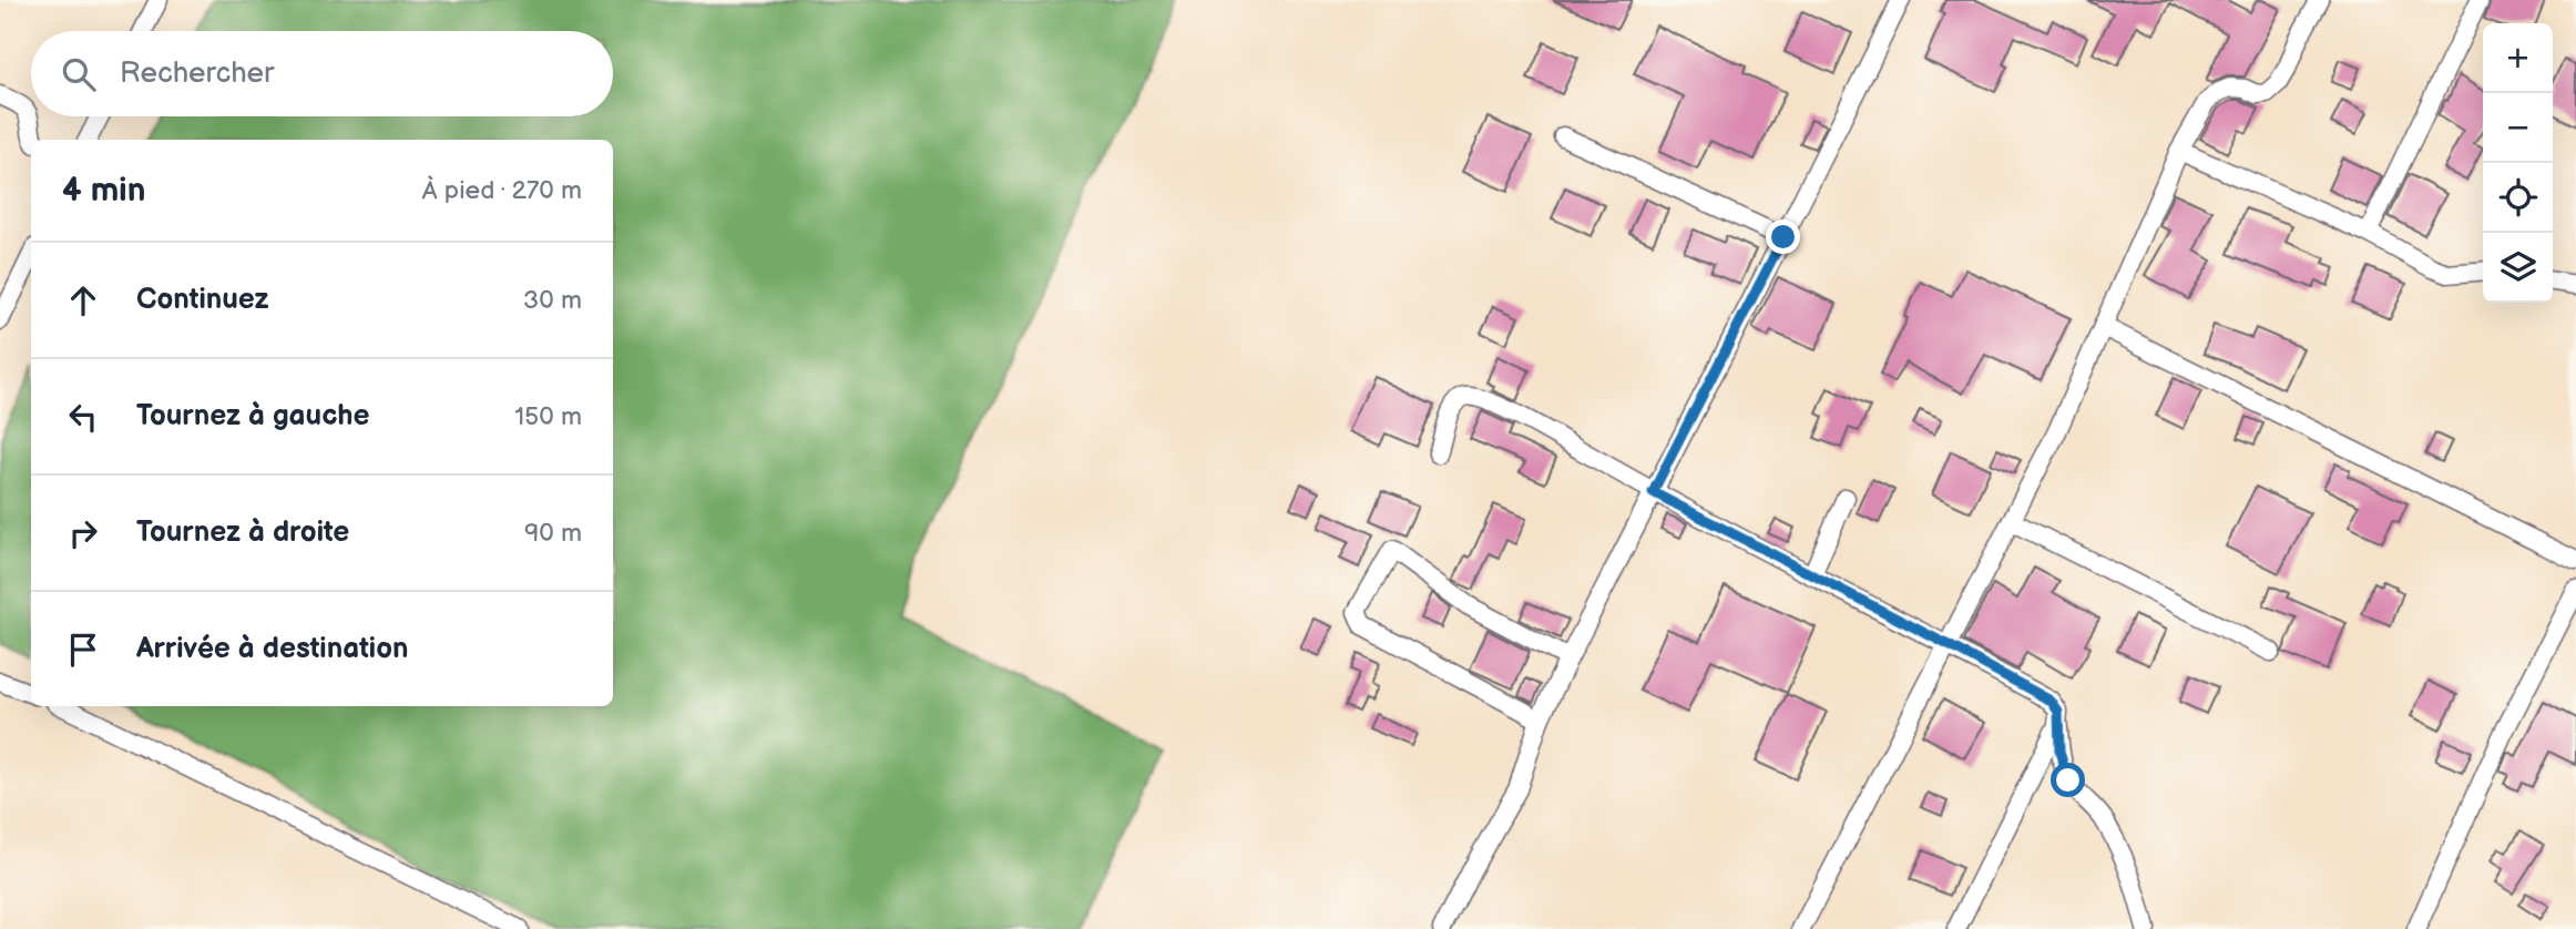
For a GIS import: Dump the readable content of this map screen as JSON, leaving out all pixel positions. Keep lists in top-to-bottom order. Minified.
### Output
{"page":{"map_buttons":["+","−"],"search":"Rechercher","heading":["4 min","À pied · 270 m"],"list":[["Continuez","30 m"],["Tournez à gauche","150 m"],["Tournez à droite","90 m"],"Arrivée à destination"]}}
